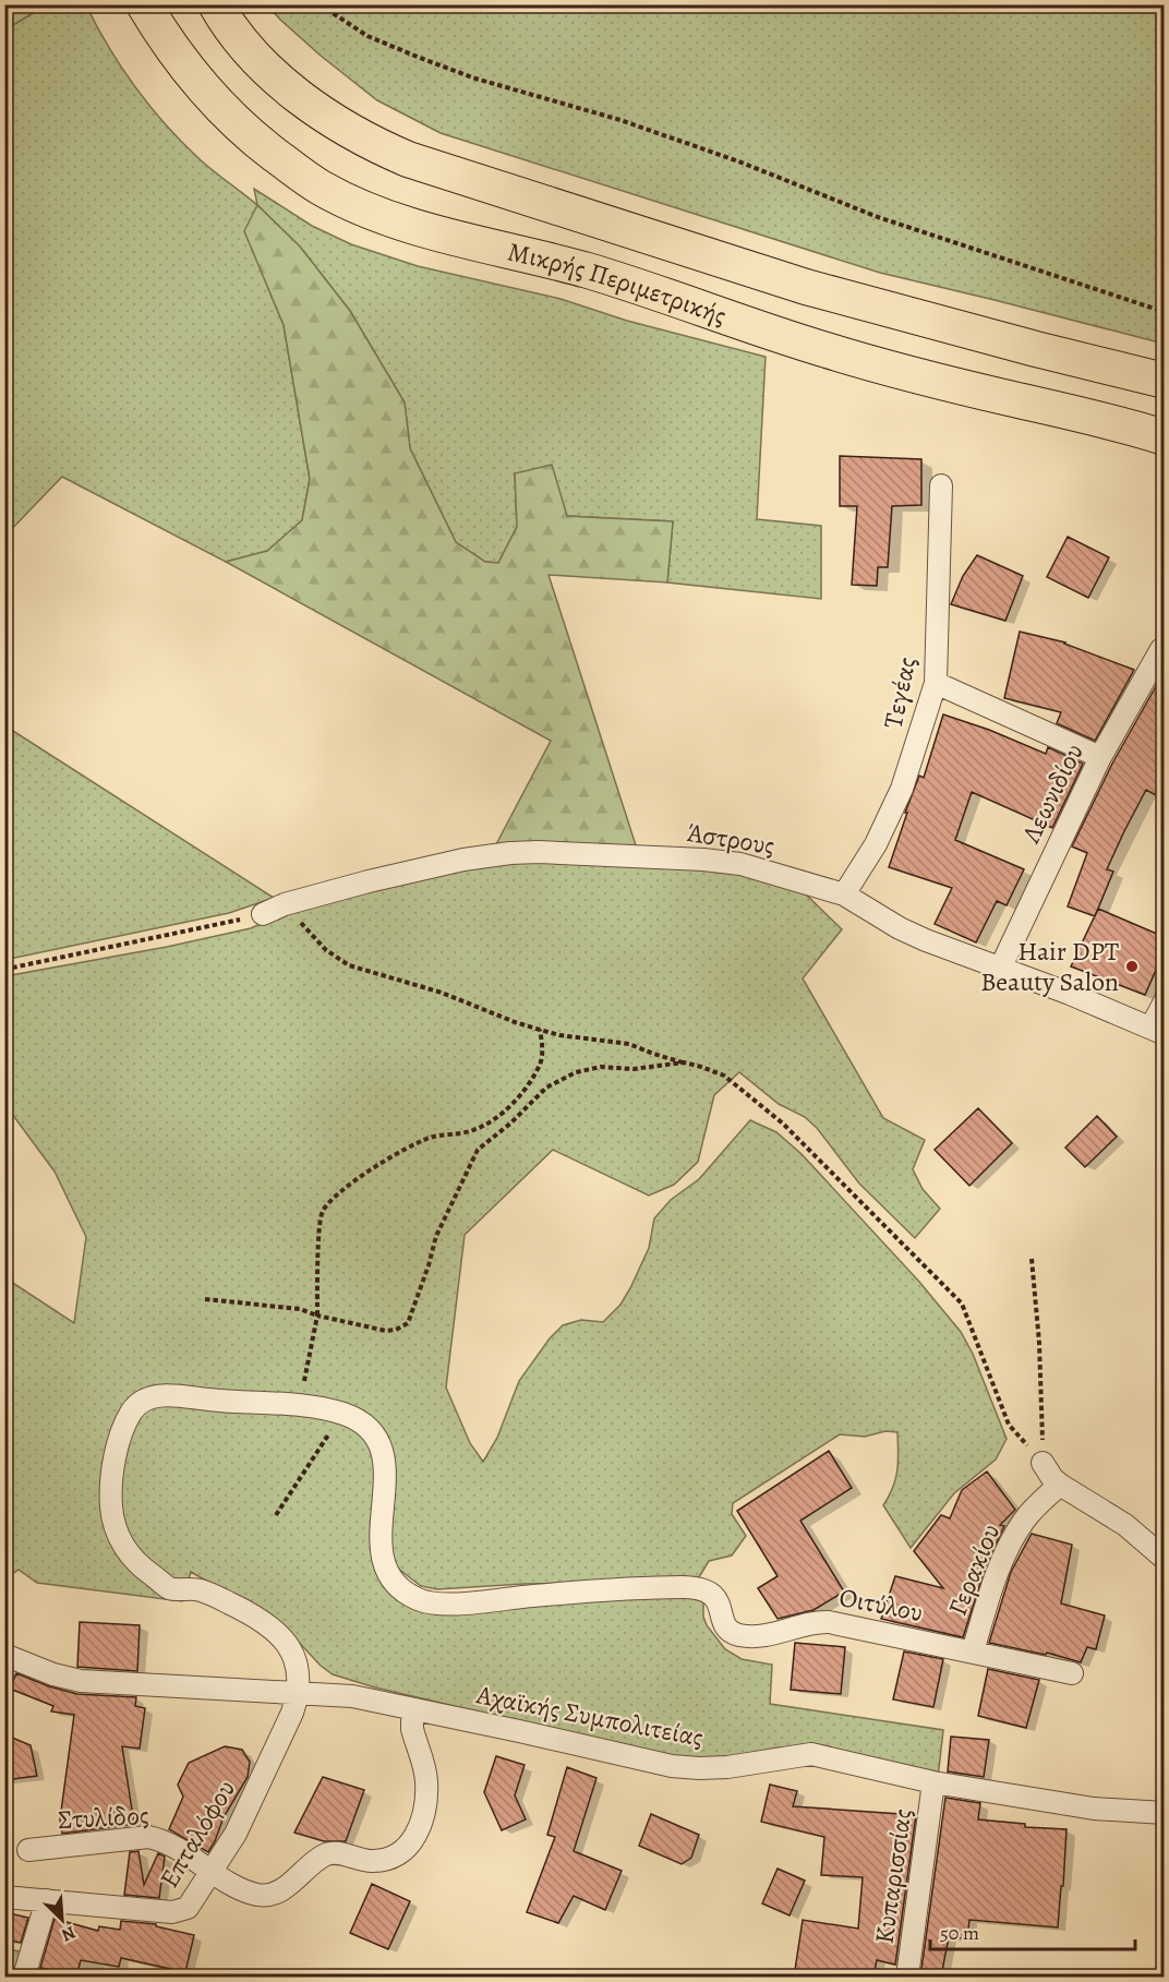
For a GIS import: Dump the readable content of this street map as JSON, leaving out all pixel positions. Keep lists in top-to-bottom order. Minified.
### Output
{"streets":{"main road":["Μικρής Περιμετρικής"],"street":["Τεγέας","Λεωνιδίου","Άστρους","Γερακίου","Οιτύλου","Αχαϊκής Συμπολιτείας","Στυλίδος","Επταλόφου","Κυπαρισσίας"]},"crossings":[["Τεγέας","Άστρους"],["Λεωνιδίου","Άστρους"],["Γερακίου","Οιτύλου"],["Αχαϊκής Συμπολιτείας","Στυλίδος"],["Αχαϊκής Συμπολιτείας","Επταλόφου"],["Αχαϊκής Συμπολιτείας","Κυπαρισσίας"],["Στυλίδος","Επταλόφου"]],"places":["Hair DPT Beauty Salon"],"scale_bar":"50 m","north":"bottom right"}
